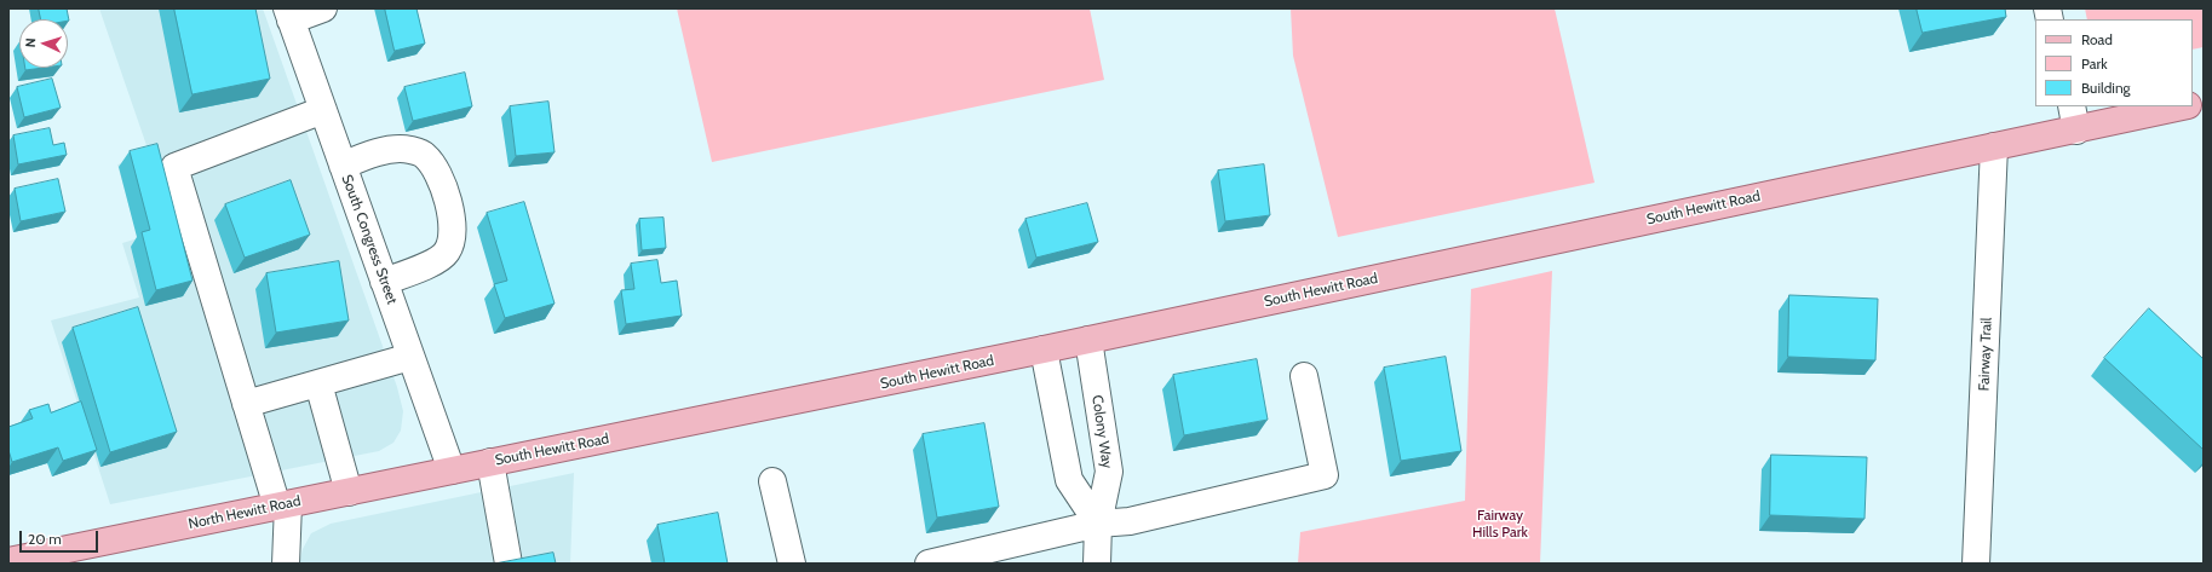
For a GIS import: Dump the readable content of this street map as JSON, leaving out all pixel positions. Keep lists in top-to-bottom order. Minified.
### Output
{"streets":{"main road":["South Hewitt Road","North Hewitt Road"],"street":["South Congress Street","Fairway Trail","Colony Way"]},"crossings":[["South Hewitt Road","South Congress Street"],["South Hewitt Road","Fairway Trail"],["South Hewitt Road","Colony Way"],["South Hewitt Road","North Hewitt Road"],["South Congress Street","North Hewitt Road"]],"parks":["Fairway Hills Park"],"legend":["Road","Park","Building"],"scale_bar":"20 m","north":"left"}
